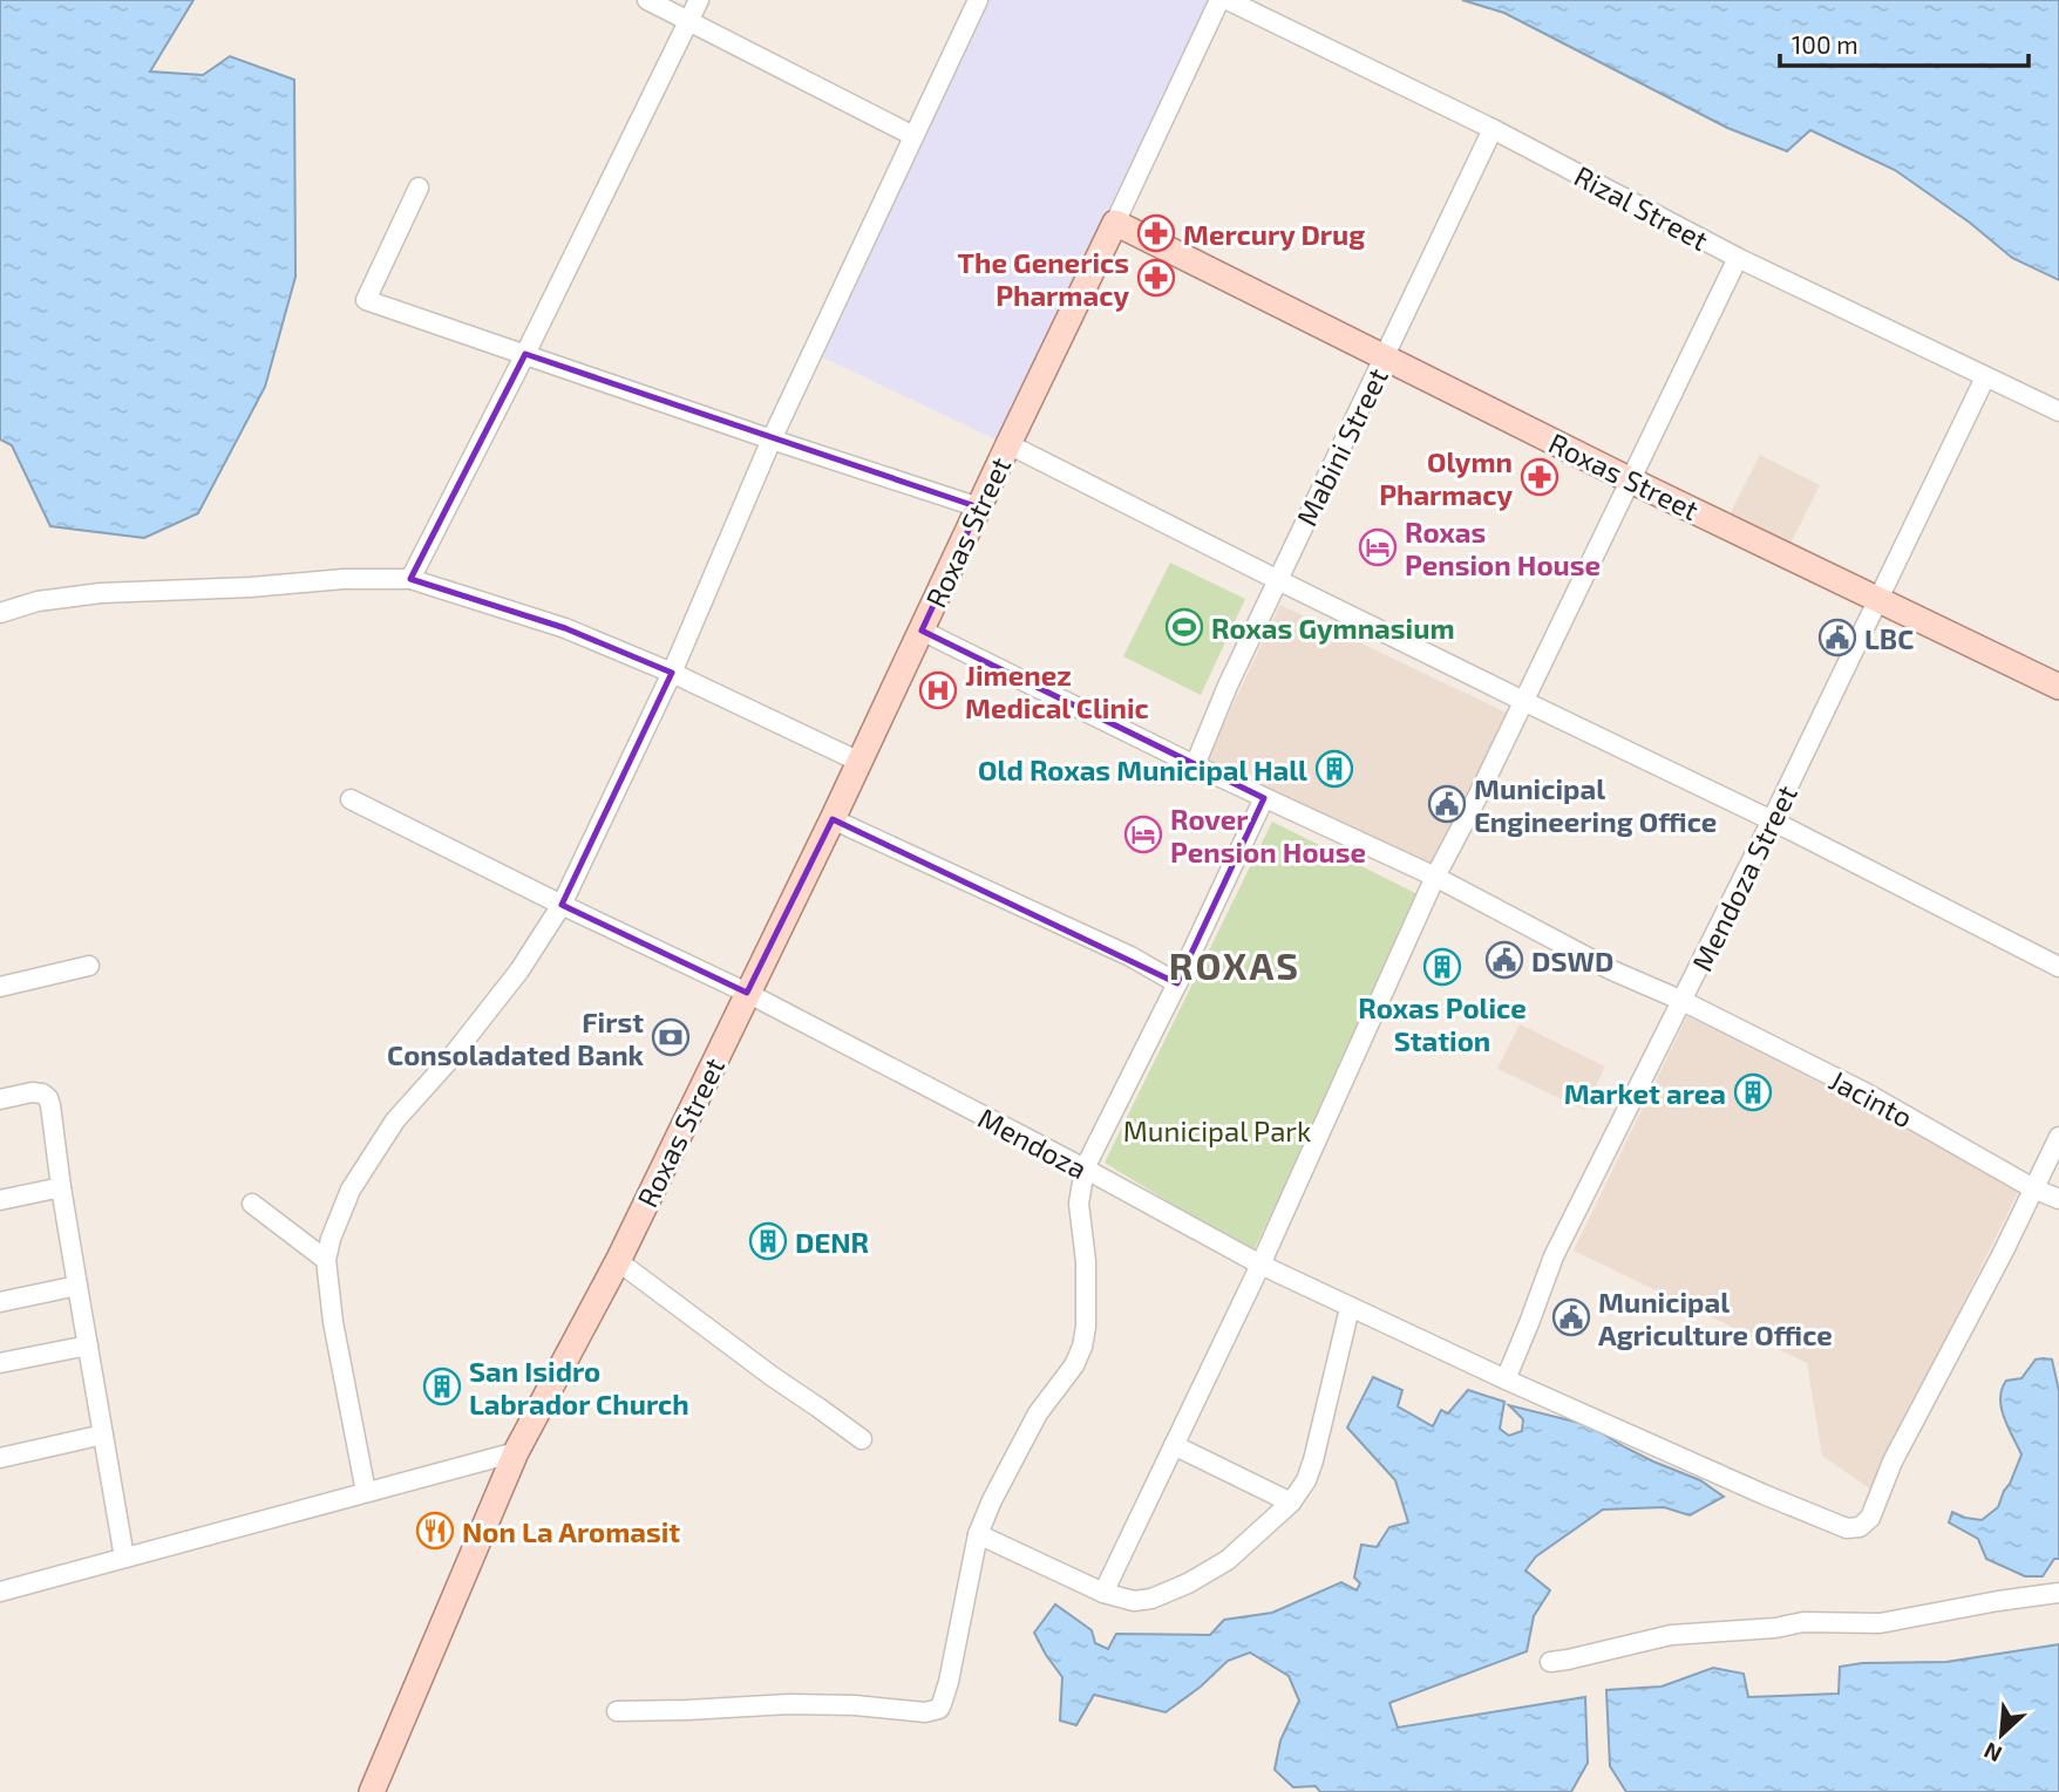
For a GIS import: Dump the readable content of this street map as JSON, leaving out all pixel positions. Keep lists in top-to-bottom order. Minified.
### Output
{"streets":{"main road":["Roxas Street"],"street":["Rizal Street","Mabini Street","Mendoza Street","Jacinto","Mendoza"]},"crossings":[["Rizal Street","Mabini Street"],["Rizal Street","Mendoza Street"],["Mabini Street","Roxas Street"],["Mabini Street","Jacinto"],["Roxas Street","Mendoza Street"],["Roxas Street","Jacinto"],["Roxas Street","Mendoza"],["Mendoza Street","Jacinto"],["Mendoza Street","Mendoza"],["Jacinto","Mendoza"]],"districts":["ROXAS"],"parks":["Municipal Park"],"places":{"pharmacy":["Mercury Drug","The Generics Pharmacy","Olymn Pharmacy"],"hotel":["Roxas Pension House","Rover Pension House"],"sports":["Roxas Gymnasium"],"public building":["LBC","Municipal Engineering Office","DSWD","Municipal Agriculture Office"],"hospital":["Jimenez Medical Clinic"],"building":["Old Roxas Municipal Hall","Roxas Police Station","Market area","DENR","San Isidro Labrador Church"],"bank":["First Consoladated Bank"],"restaurant":["Non La Aromasit"]},"scale_bar":"100 m","north":"bottom left"}
